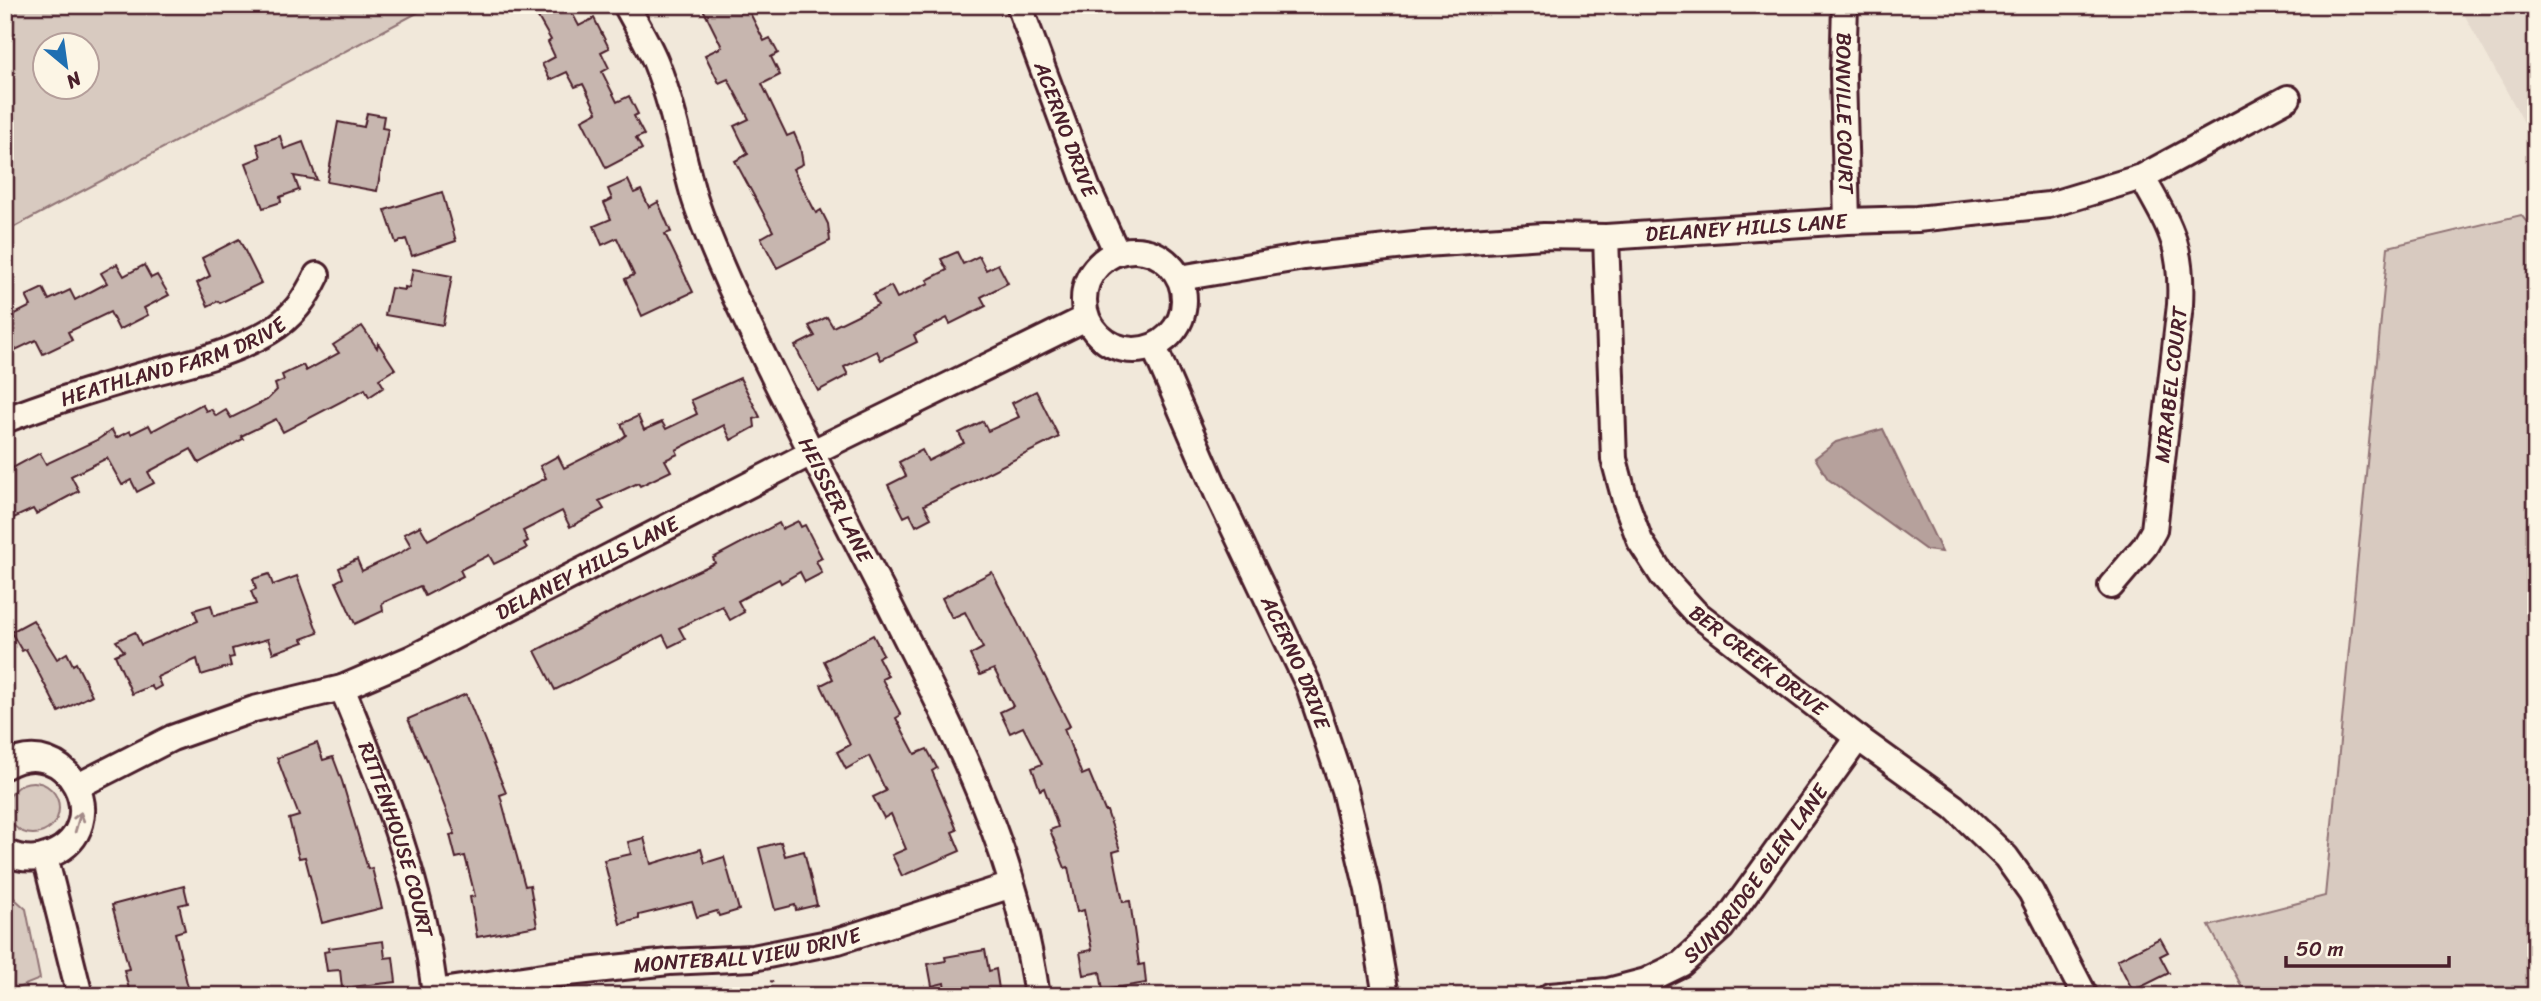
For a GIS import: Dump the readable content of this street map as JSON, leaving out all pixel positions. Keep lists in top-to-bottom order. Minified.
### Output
{"streets":{"street":["BONVILLE COURT","ACERNO DRIVE","DELANEY HILLS LANE","HEATHLAND FARM DRIVE","MIRABEL COURT","HEISSER LANE","BER CREEK DRIVE","RITTENHOUSE COURT","SUNDRIDGE GLEN LANE","MONTEBALL VIEW DRIVE"]},"crossings":[["BONVILLE COURT","DELANEY HILLS LANE"],["ACERNO DRIVE","DELANEY HILLS LANE"],["DELANEY HILLS LANE","MIRABEL COURT"],["DELANEY HILLS LANE","HEISSER LANE"],["DELANEY HILLS LANE","BER CREEK DRIVE"],["DELANEY HILLS LANE","RITTENHOUSE COURT"],["HEISSER LANE","MONTEBALL VIEW DRIVE"],["BER CREEK DRIVE","SUNDRIDGE GLEN LANE"],["RITTENHOUSE COURT","MONTEBALL VIEW DRIVE"]],"scale_bar":"50 m","north":"bottom right"}
